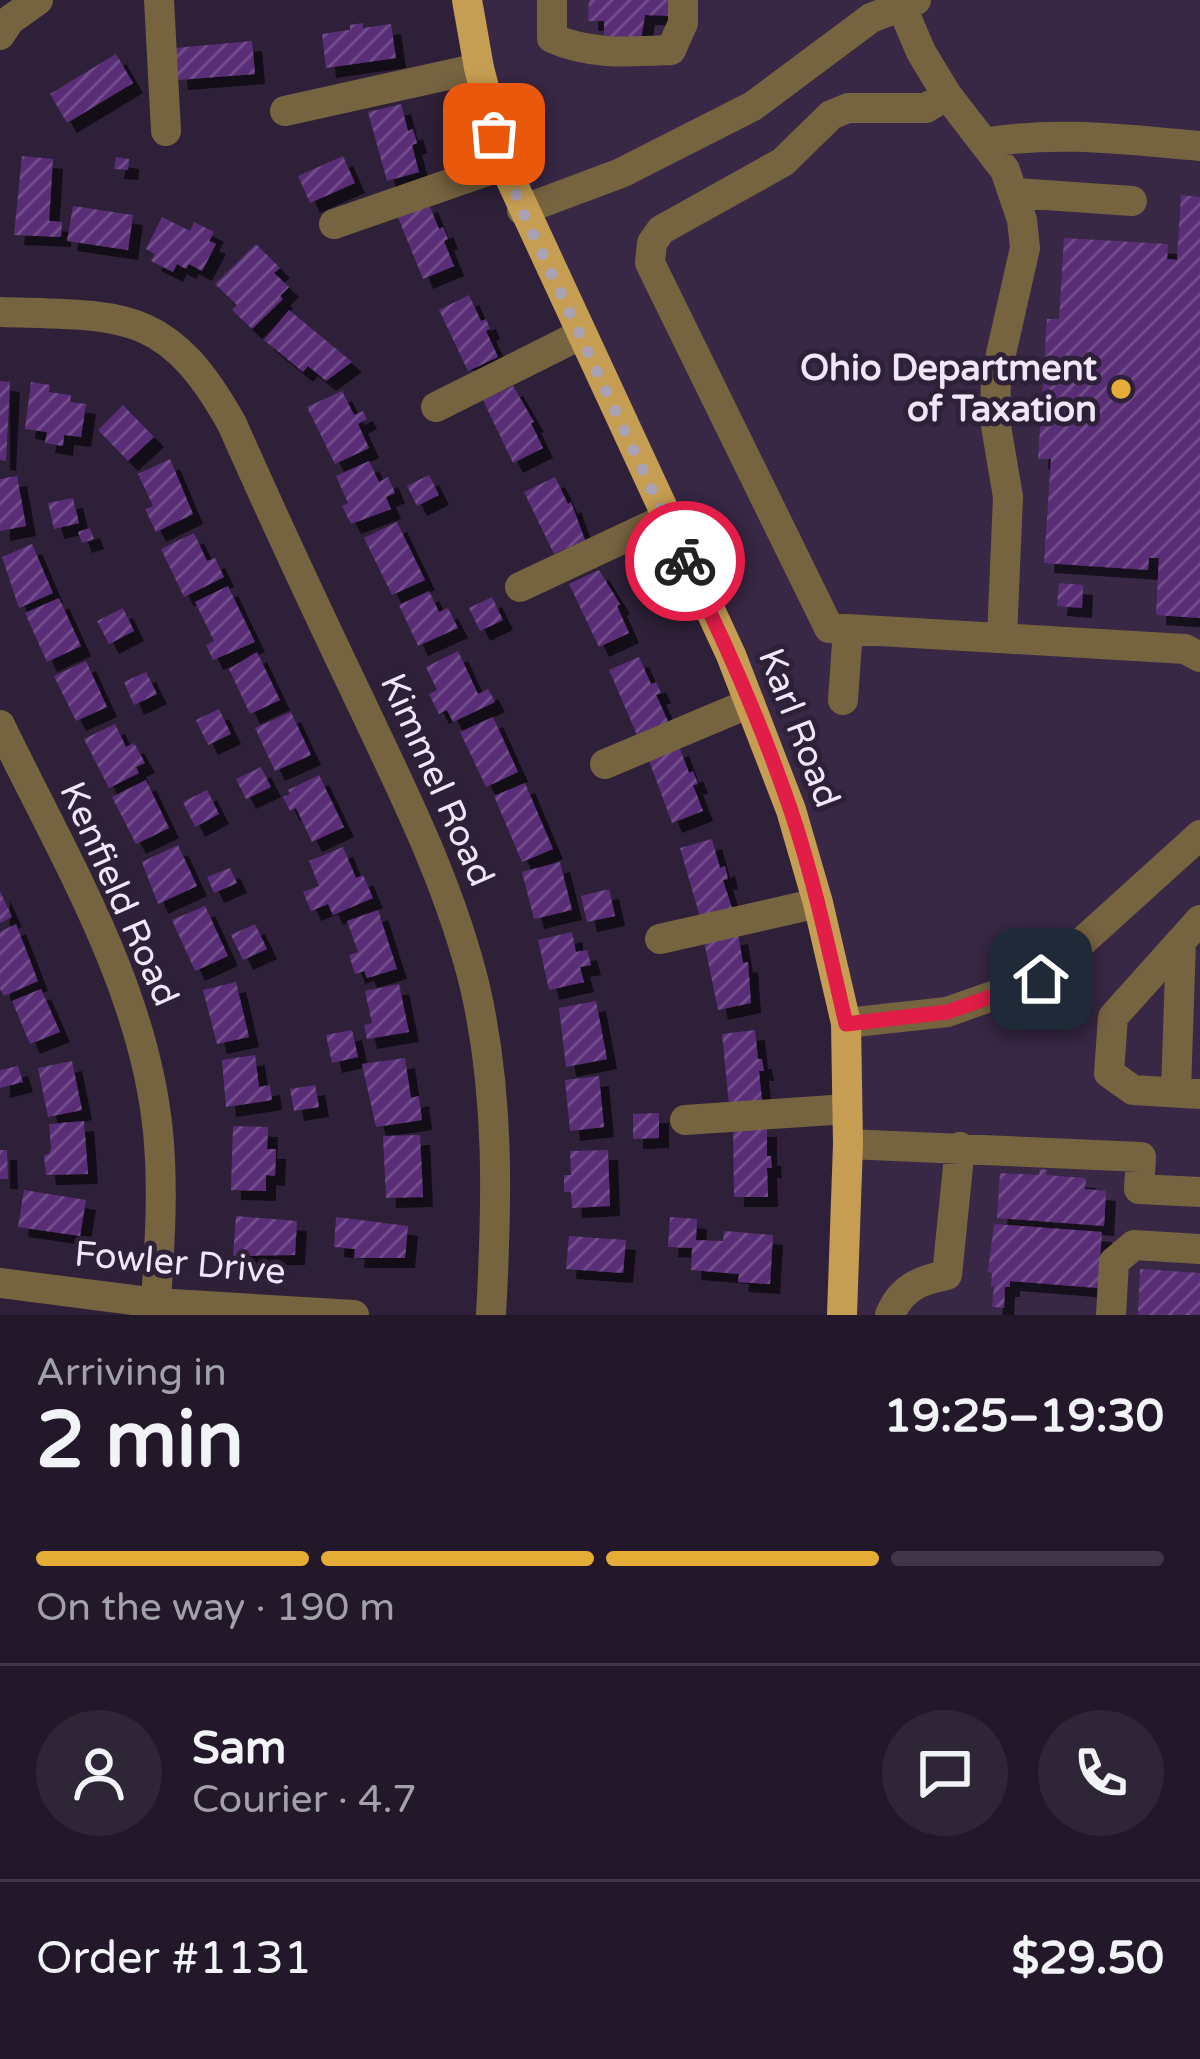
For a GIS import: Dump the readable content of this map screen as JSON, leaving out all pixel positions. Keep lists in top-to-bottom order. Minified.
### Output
{"streets":{"main road":["Karl Road"],"street":["Kimmel Road","Kenfield Road","Fowler Drive"]},"crossings":[["Kenfield Road","Fowler Drive"]],"places":["Ohio Department of Taxation"],"page":{"heading":["2 min","Arriving in","19:25–19:30"],"panel":["Sam","Courier · 4.7","Order #1131","$29.50"],"bar":"On the way · 190 m"}}
